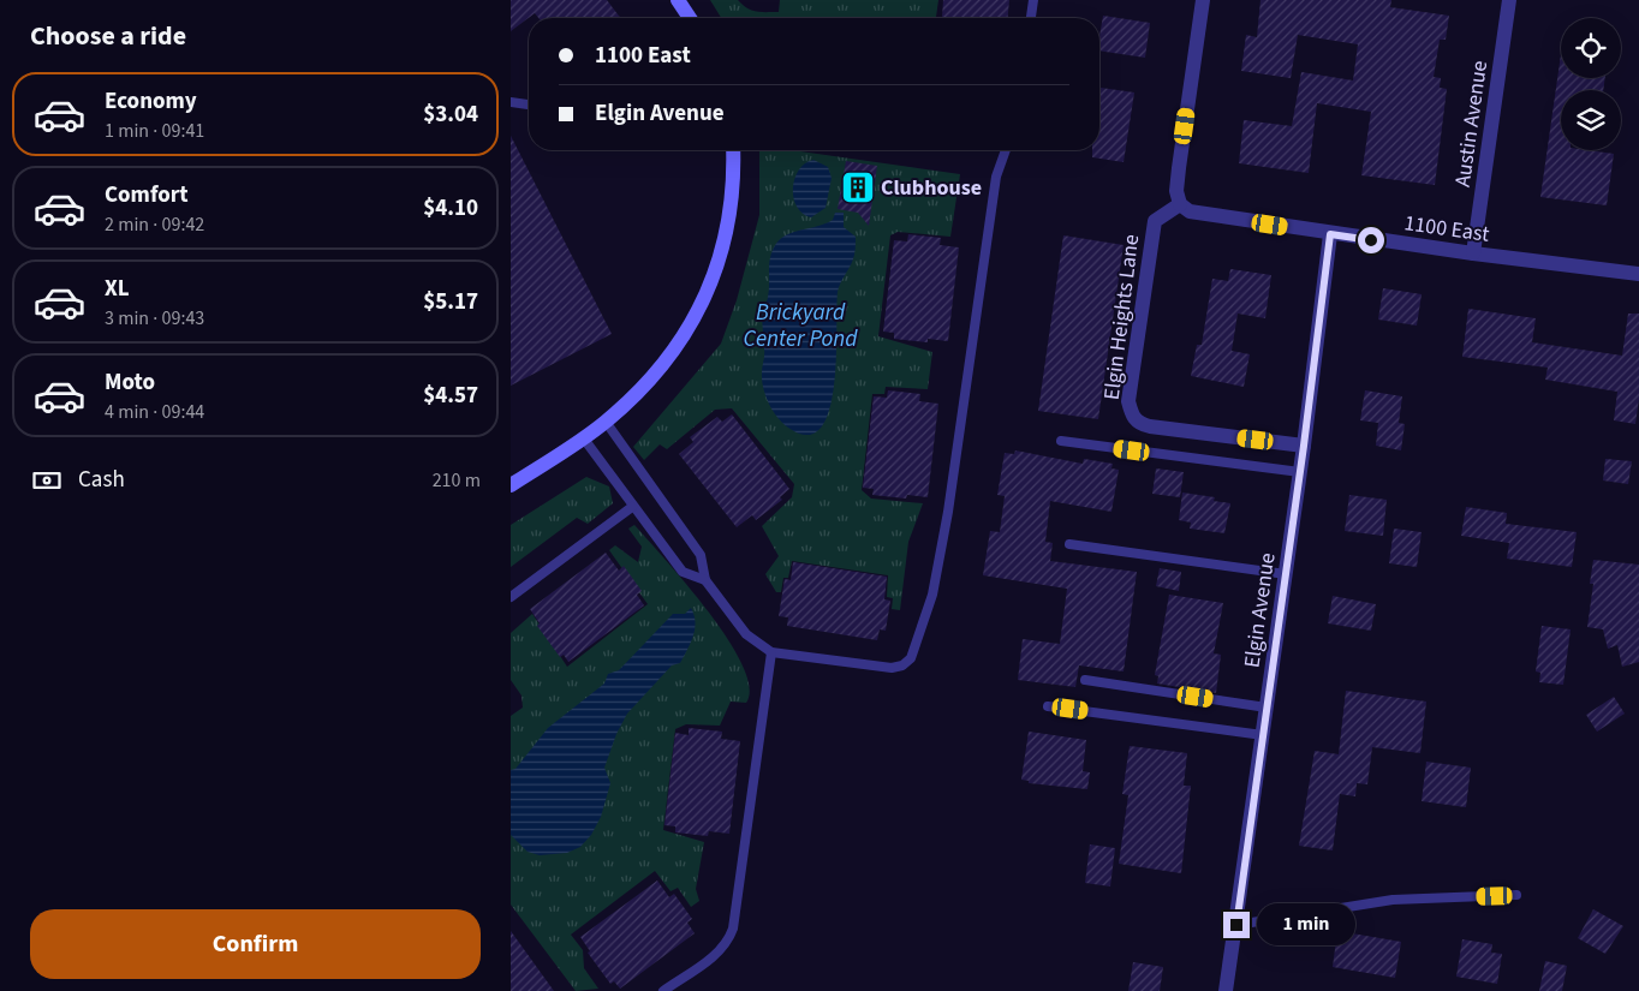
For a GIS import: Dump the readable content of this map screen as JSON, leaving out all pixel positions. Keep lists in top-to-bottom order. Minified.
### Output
{"streets":{"street":["Austin Avenue","1100 East","Elgin Heights Lane","Elgin Avenue"]},"crossings":[["Austin Avenue","1100 East"],["1100 East","Elgin Heights Lane"],["1100 East","Elgin Avenue"],["Elgin Heights Lane","Elgin Avenue"]],"water":["Brickyard Center Pond"],"places":{"building":["Clubhouse"]},"page":{"heading":"Choose a ride","banner":["1100 East","Elgin Avenue"],"list":[{"name":"Economy","note":"1 min · 09:41","value":"$3.04"},{"name":"Comfort","note":"2 min · 09:42","value":"$4.10"},{"name":"XL","note":"3 min · 09:43","value":"$5.17"},{"name":"Moto","note":"4 min · 09:44","value":"$4.57"}],"pay":["Cash","210 m"],"buttons":"Confirm","bubble":"1 min"}}
